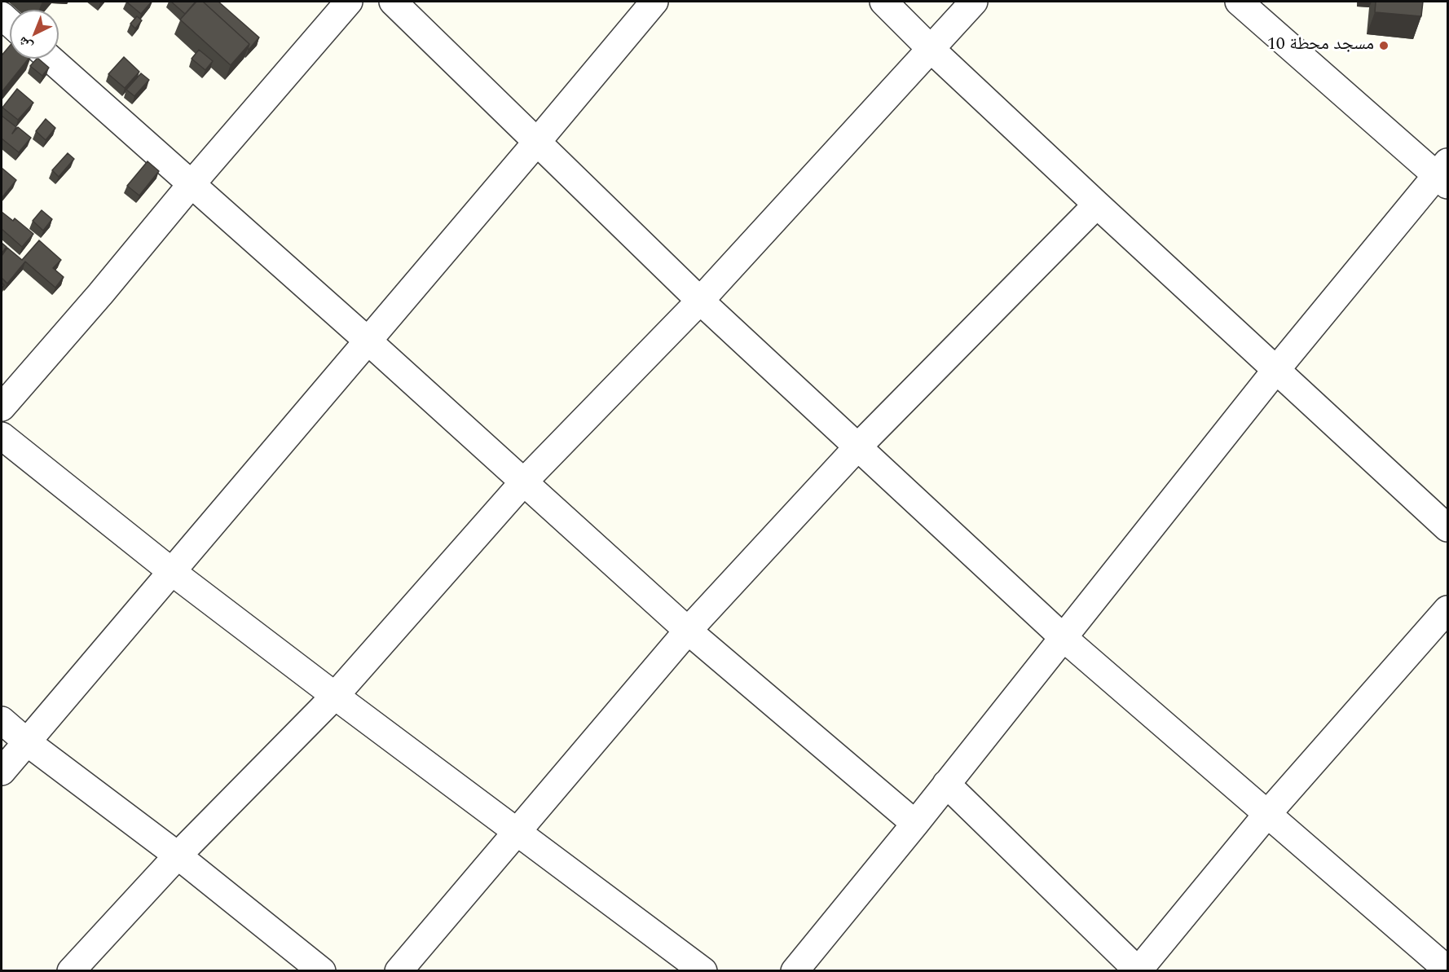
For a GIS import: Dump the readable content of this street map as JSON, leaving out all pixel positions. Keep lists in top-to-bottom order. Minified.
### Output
{"places":["مسجد محطة 10"],"north":"bottom left"}
